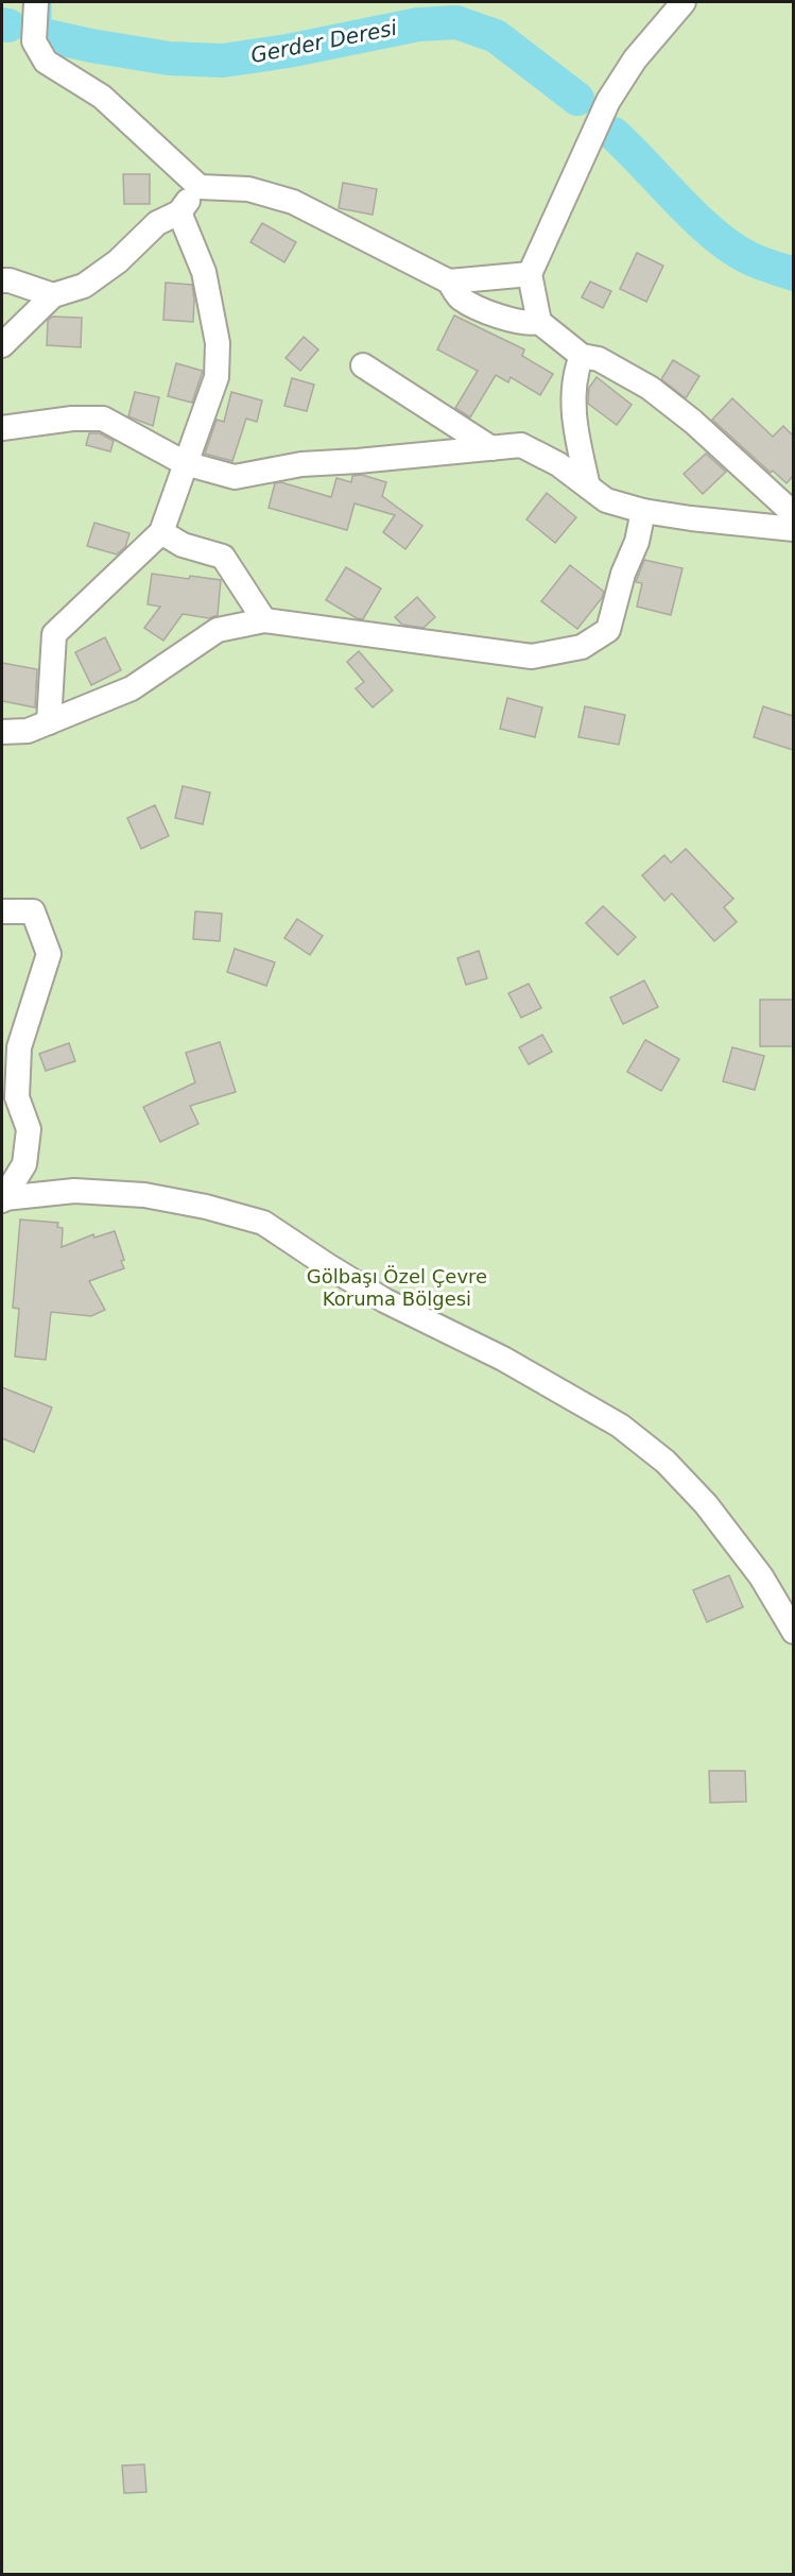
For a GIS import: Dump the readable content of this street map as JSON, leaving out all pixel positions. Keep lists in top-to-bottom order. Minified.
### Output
{"water":["Gerder Deresi"],"parks":["Gölbaşı Özel Çevre Koruma Bölgesi"]}
